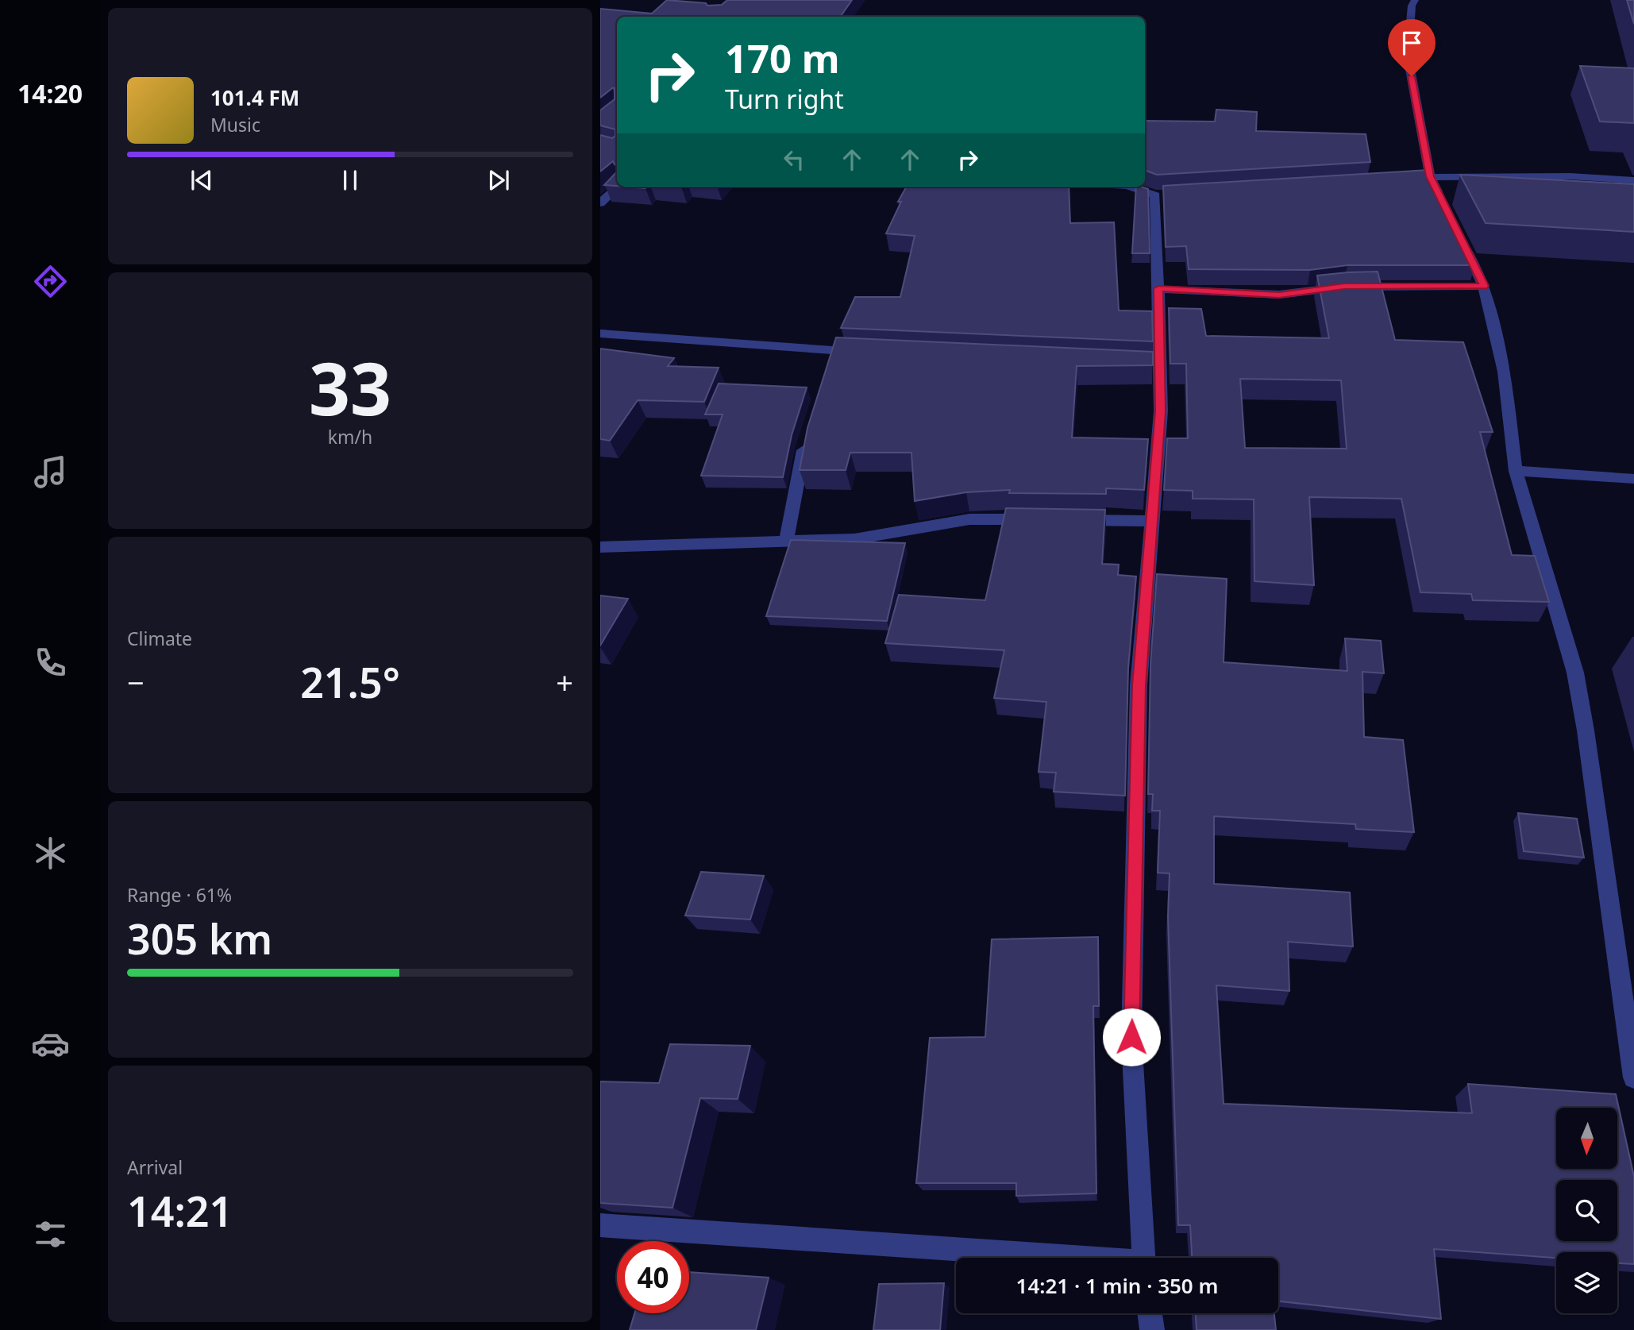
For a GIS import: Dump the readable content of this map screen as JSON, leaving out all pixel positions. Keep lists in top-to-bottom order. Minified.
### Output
{"north":"bottom","page":{"tabs":"14:20","turn":["170 m","Turn right"],"song":["101.4 FM","Music"],"tile":[["33","km/h"],"Climate",["Range · 61%","305 km"],["Arrival","14:21"]],"heat":["−","21.5°","+"],"limit":"40","trip":"14:21 · 1 min · 350 m"}}
